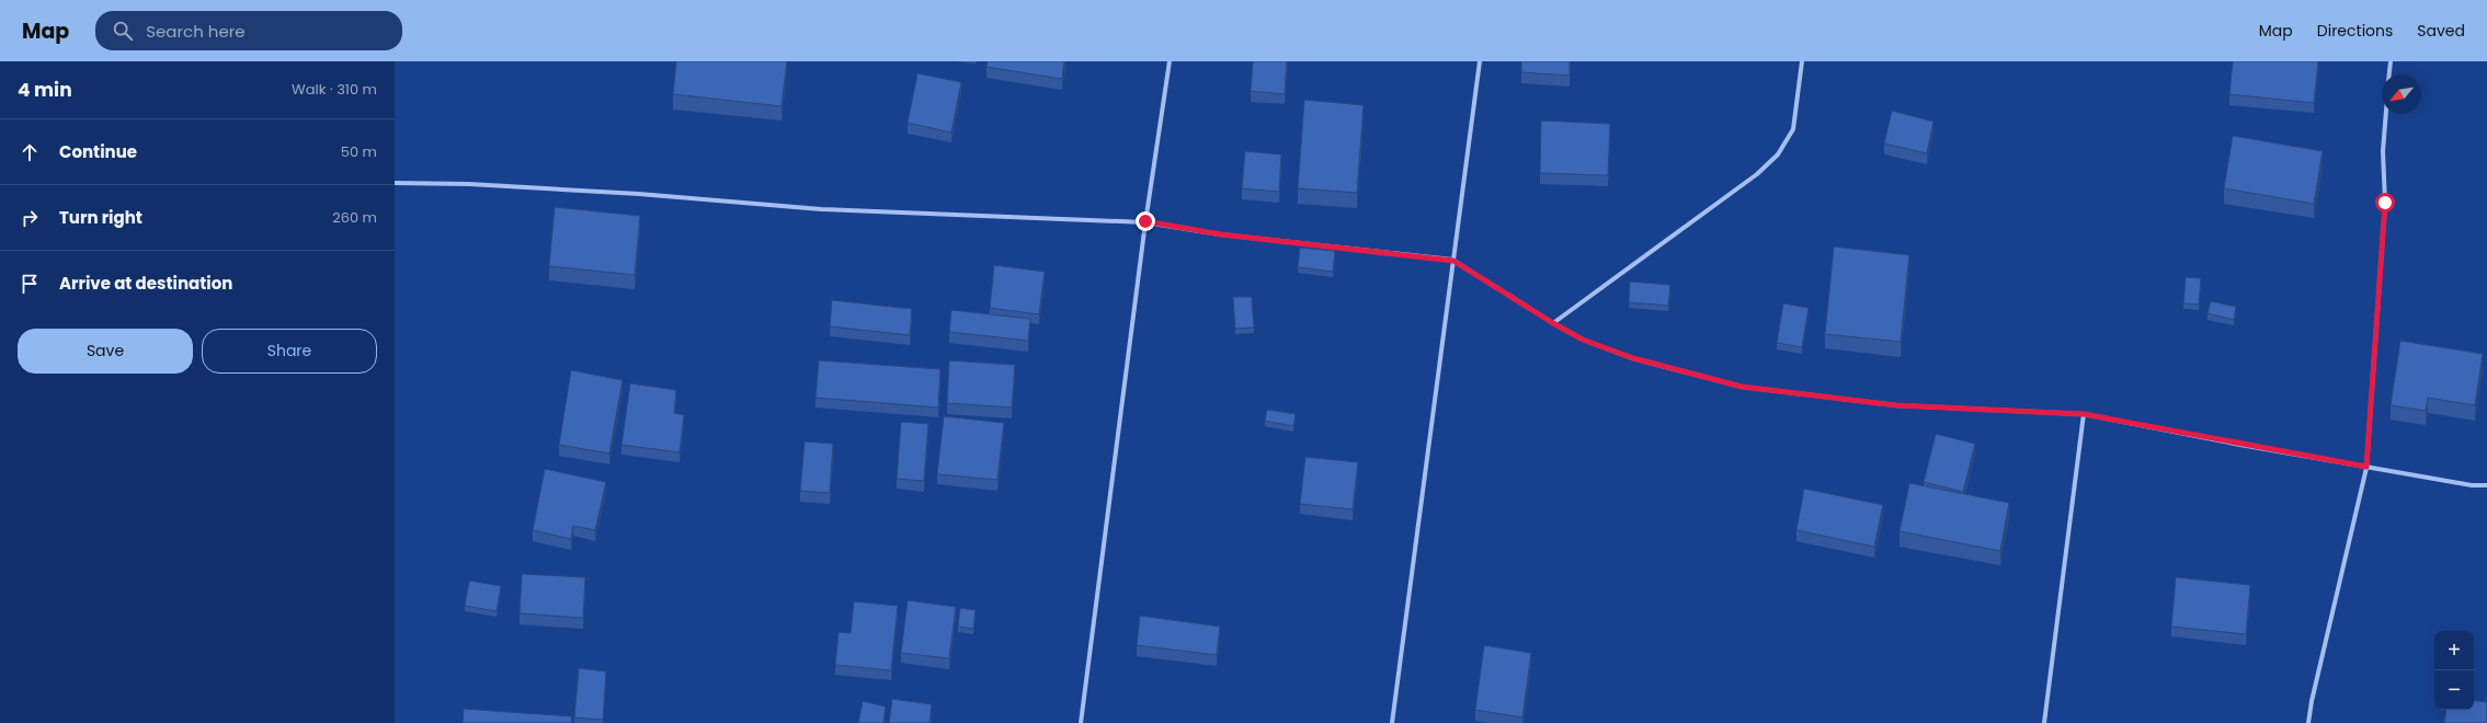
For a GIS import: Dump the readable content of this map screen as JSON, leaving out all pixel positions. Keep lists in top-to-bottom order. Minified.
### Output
{"north":"bottom left","page":{"header":"Map","search":"Search here","nav":["Map","Directions","Saved"],"heading":["4 min","Walk · 310 m"],"list":[["Continue","50 m"],["Turn right","260 m"],"Arrive at destination"],"buttons":["Save","Share"],"map_buttons":["+","−"]}}
